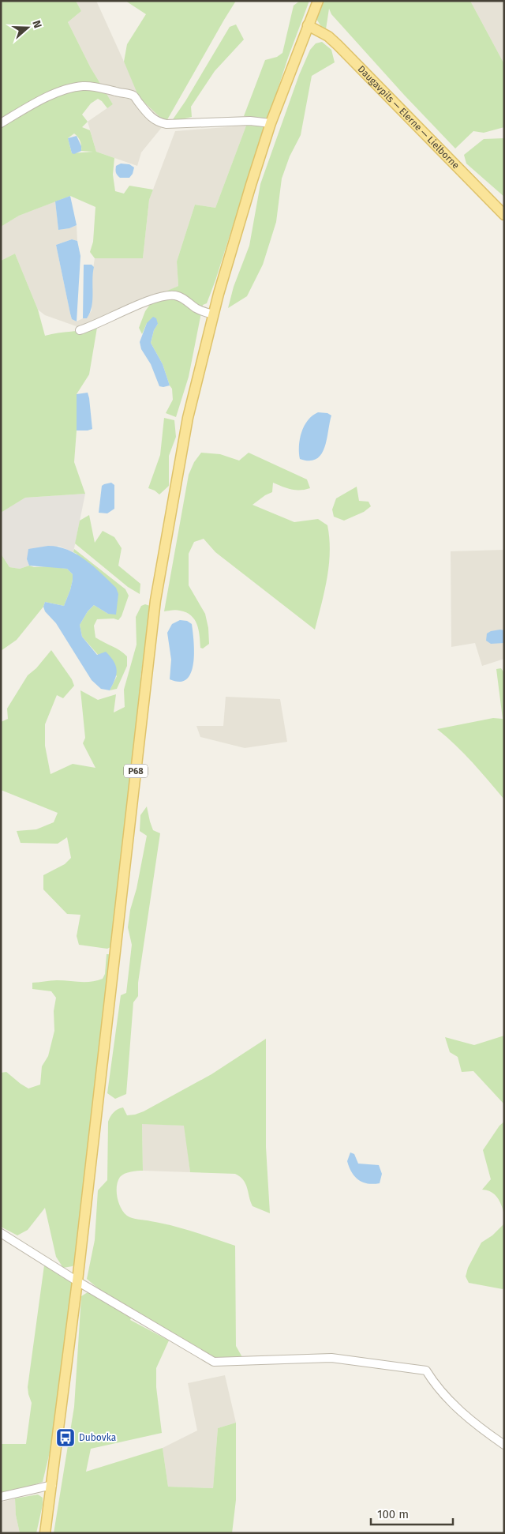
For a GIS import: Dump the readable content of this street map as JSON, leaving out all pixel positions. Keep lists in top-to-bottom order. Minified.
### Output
{"streets":{"main road":["Daugavpils — Elerne — Lielborne","P68"]},"crossings":[["Daugavpils — Elerne — Lielborne","P68"]],"places":{"bus stop":["Dubovka"]},"scale_bar":"100 m","north":"right"}
